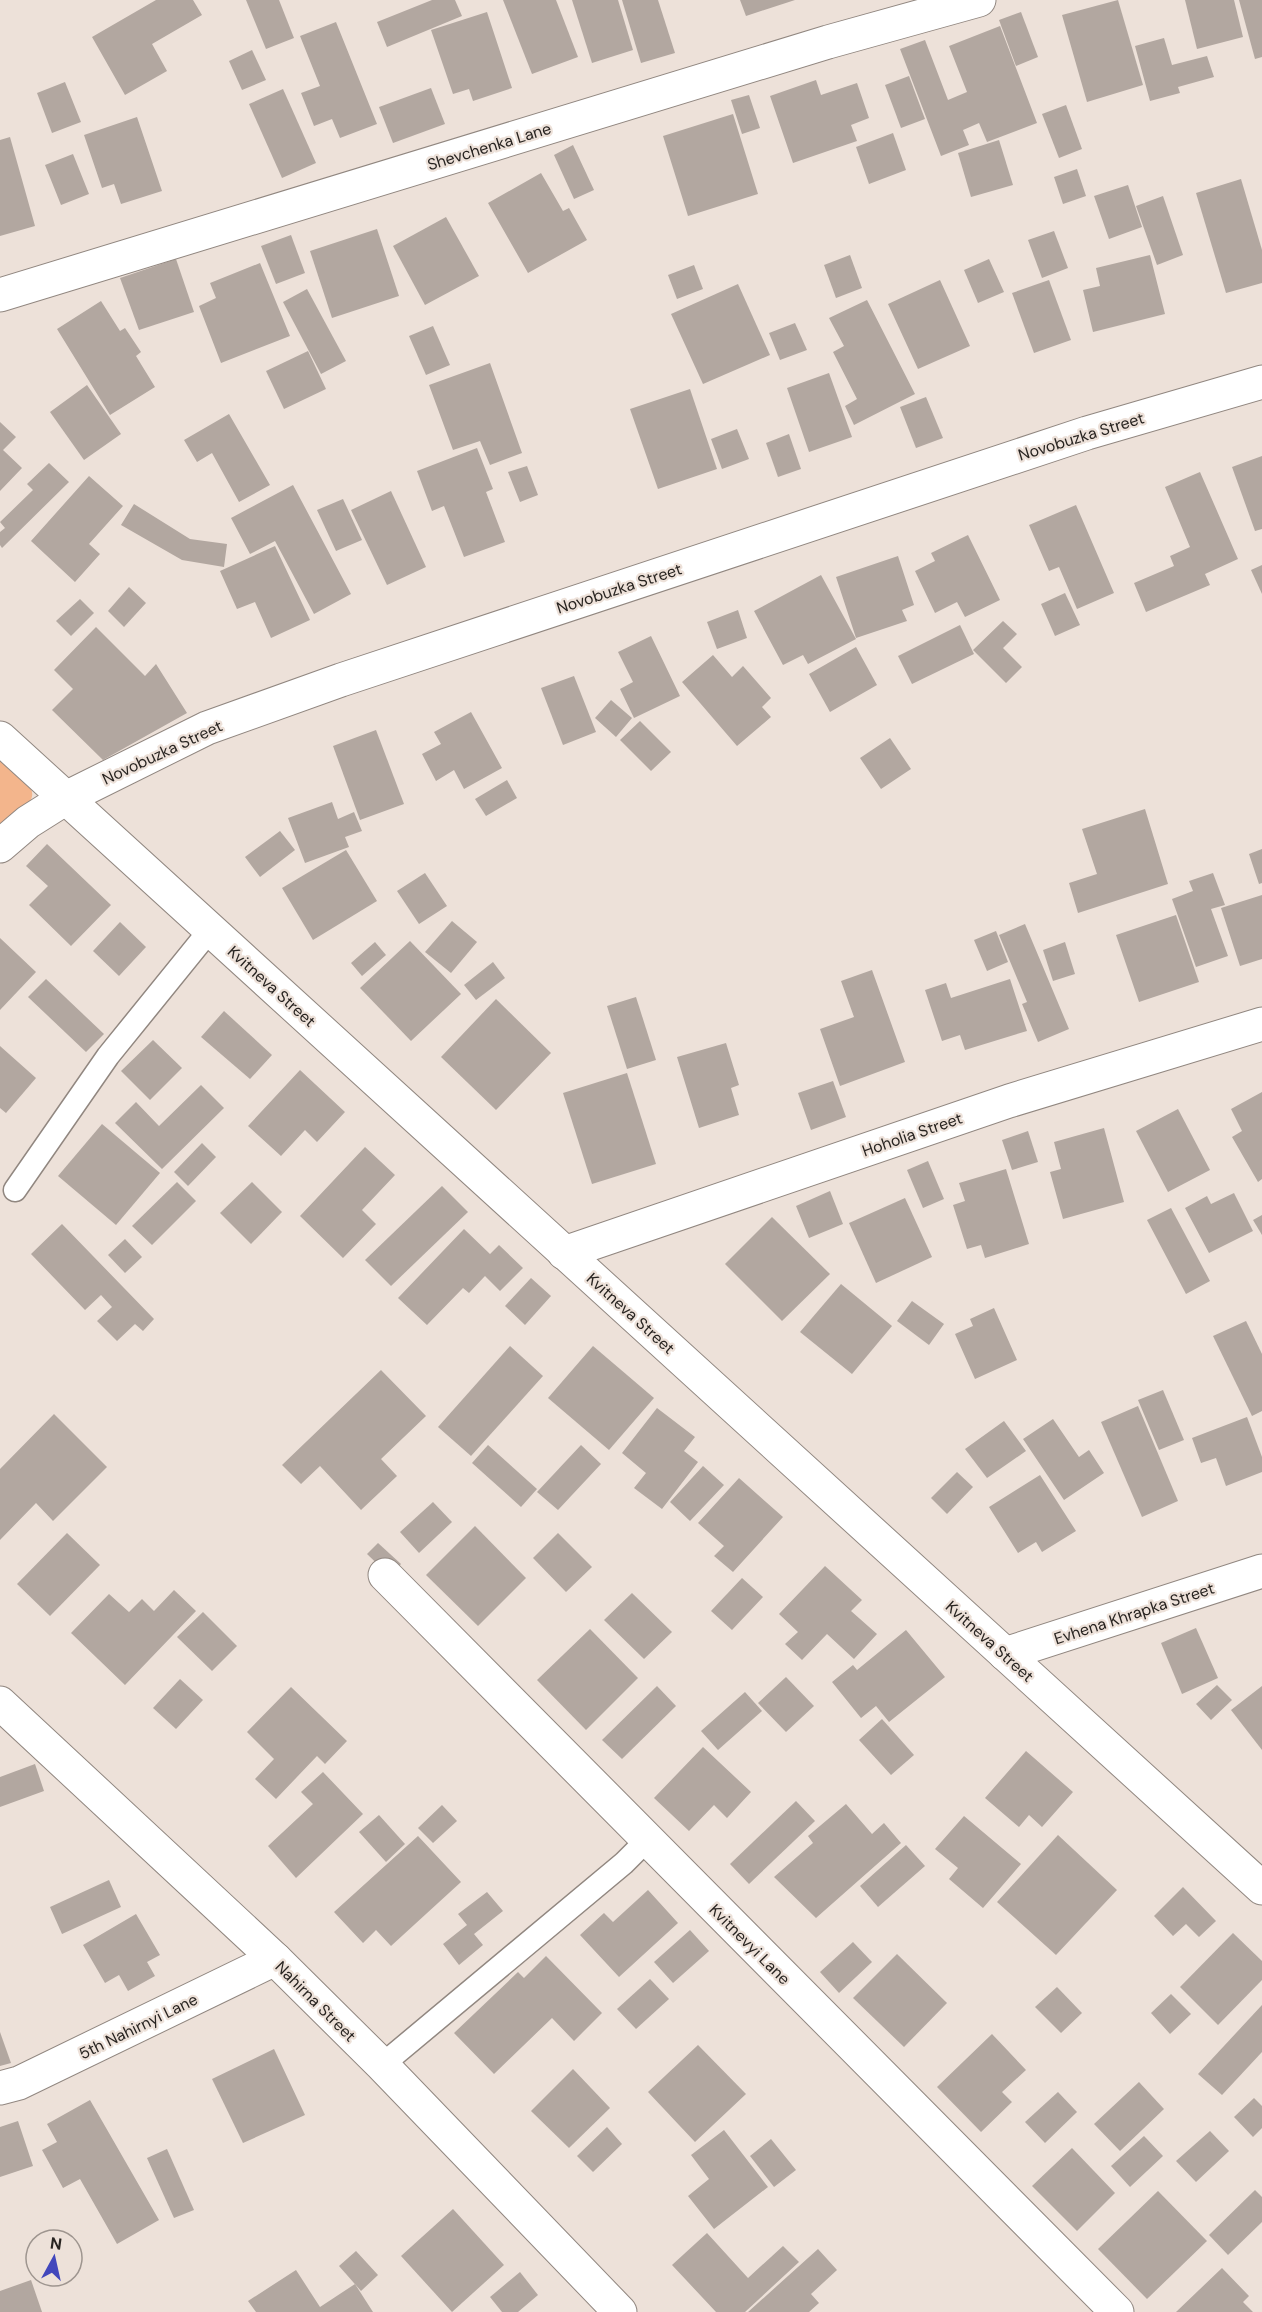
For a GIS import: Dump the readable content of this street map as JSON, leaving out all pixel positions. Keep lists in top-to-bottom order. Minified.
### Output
{"streets":{"street":["Shevchenka Lane","Novobuzka Street","Kvitneva Street","Hoholia Street","Evhena Khrapka Street","Kvitnevyi Lane","Nahirna Street","5th Nahirnyi Lane"]},"crossings":[["Novobuzka Street","Kvitneva Street"],["Kvitneva Street","Hoholia Street"],["Kvitneva Street","Evhena Khrapka Street"],["Nahirna Street","5th Nahirnyi Lane"]],"north":"top"}
